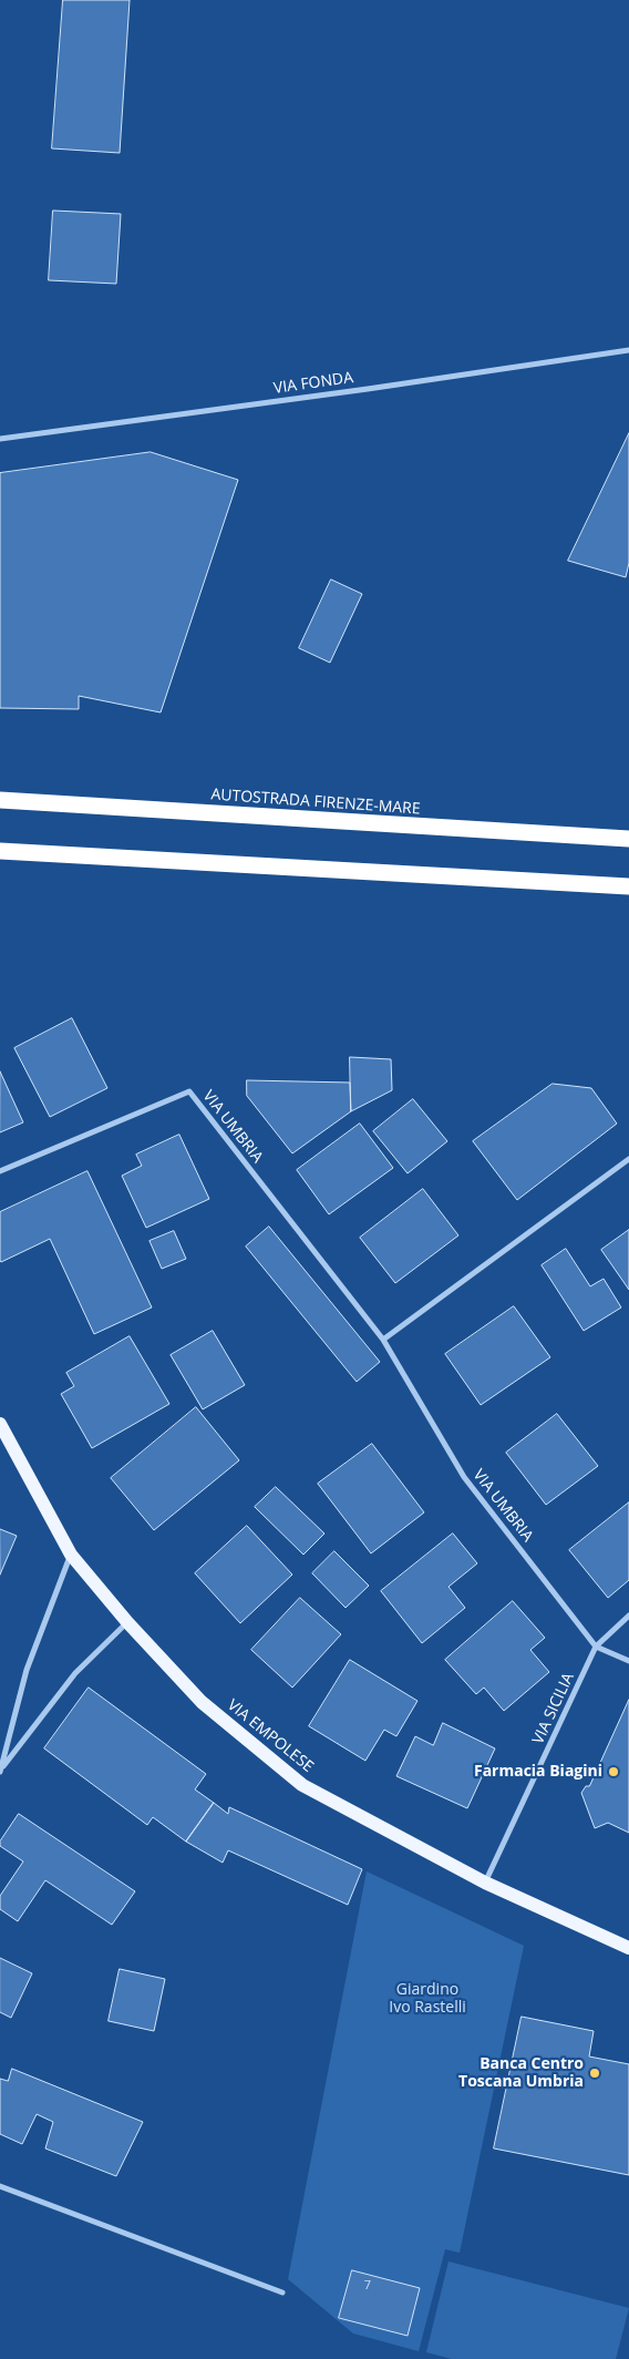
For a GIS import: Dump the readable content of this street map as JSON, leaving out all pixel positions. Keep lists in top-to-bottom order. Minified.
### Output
{"streets":{"highway":["AUTOSTRADA FIRENZE-MARE"],"main road":["VIA EMPOLESE"],"street":["VIA FONDA","VIA UMBRIA","VIA SICILIA"]},"crossings":[["VIA UMBRIA","VIA SICILIA"],["VIA SICILIA","VIA EMPOLESE"]],"parks":["Giardino Ivo Rastelli"],"places":["Farmacia Biagini","Banca Centro Toscana Umbria"],"house_numbers":["7"]}
